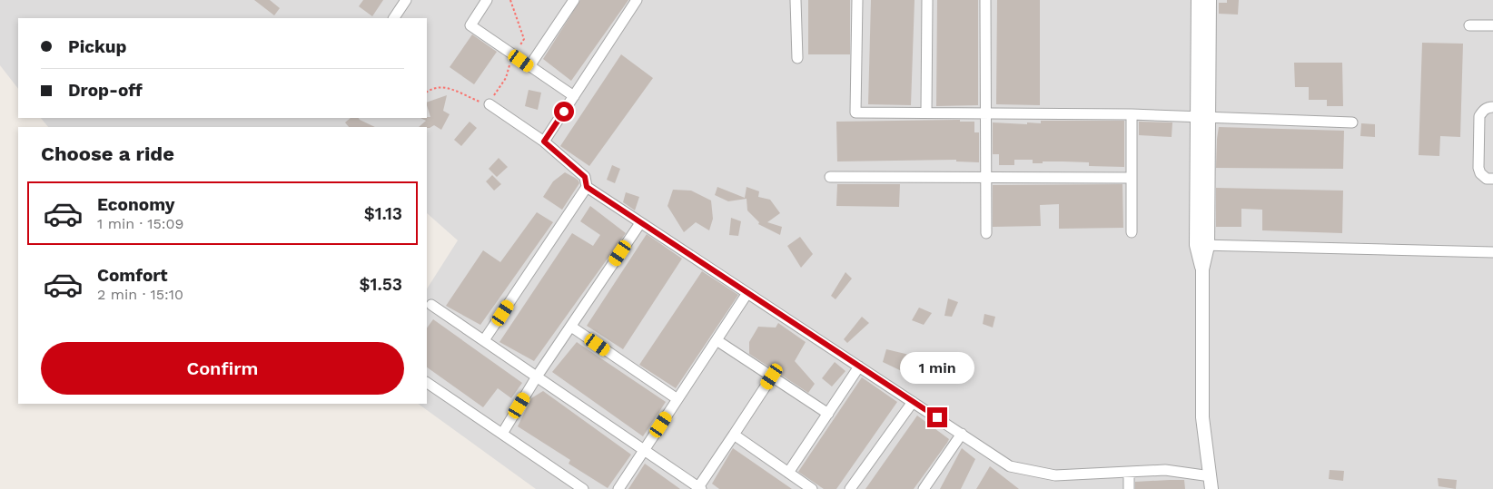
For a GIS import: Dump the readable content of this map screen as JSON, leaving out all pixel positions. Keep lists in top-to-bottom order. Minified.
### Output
{"page":{"banner":["Pickup","Drop-off"],"heading":"Choose a ride","list":[{"name":"Economy","note":"1 min · 15:09","value":"$1.13"},{"name":"Comfort","note":"2 min · 15:10","value":"$1.53"}],"buttons":"Confirm","bubble":"1 min"}}
